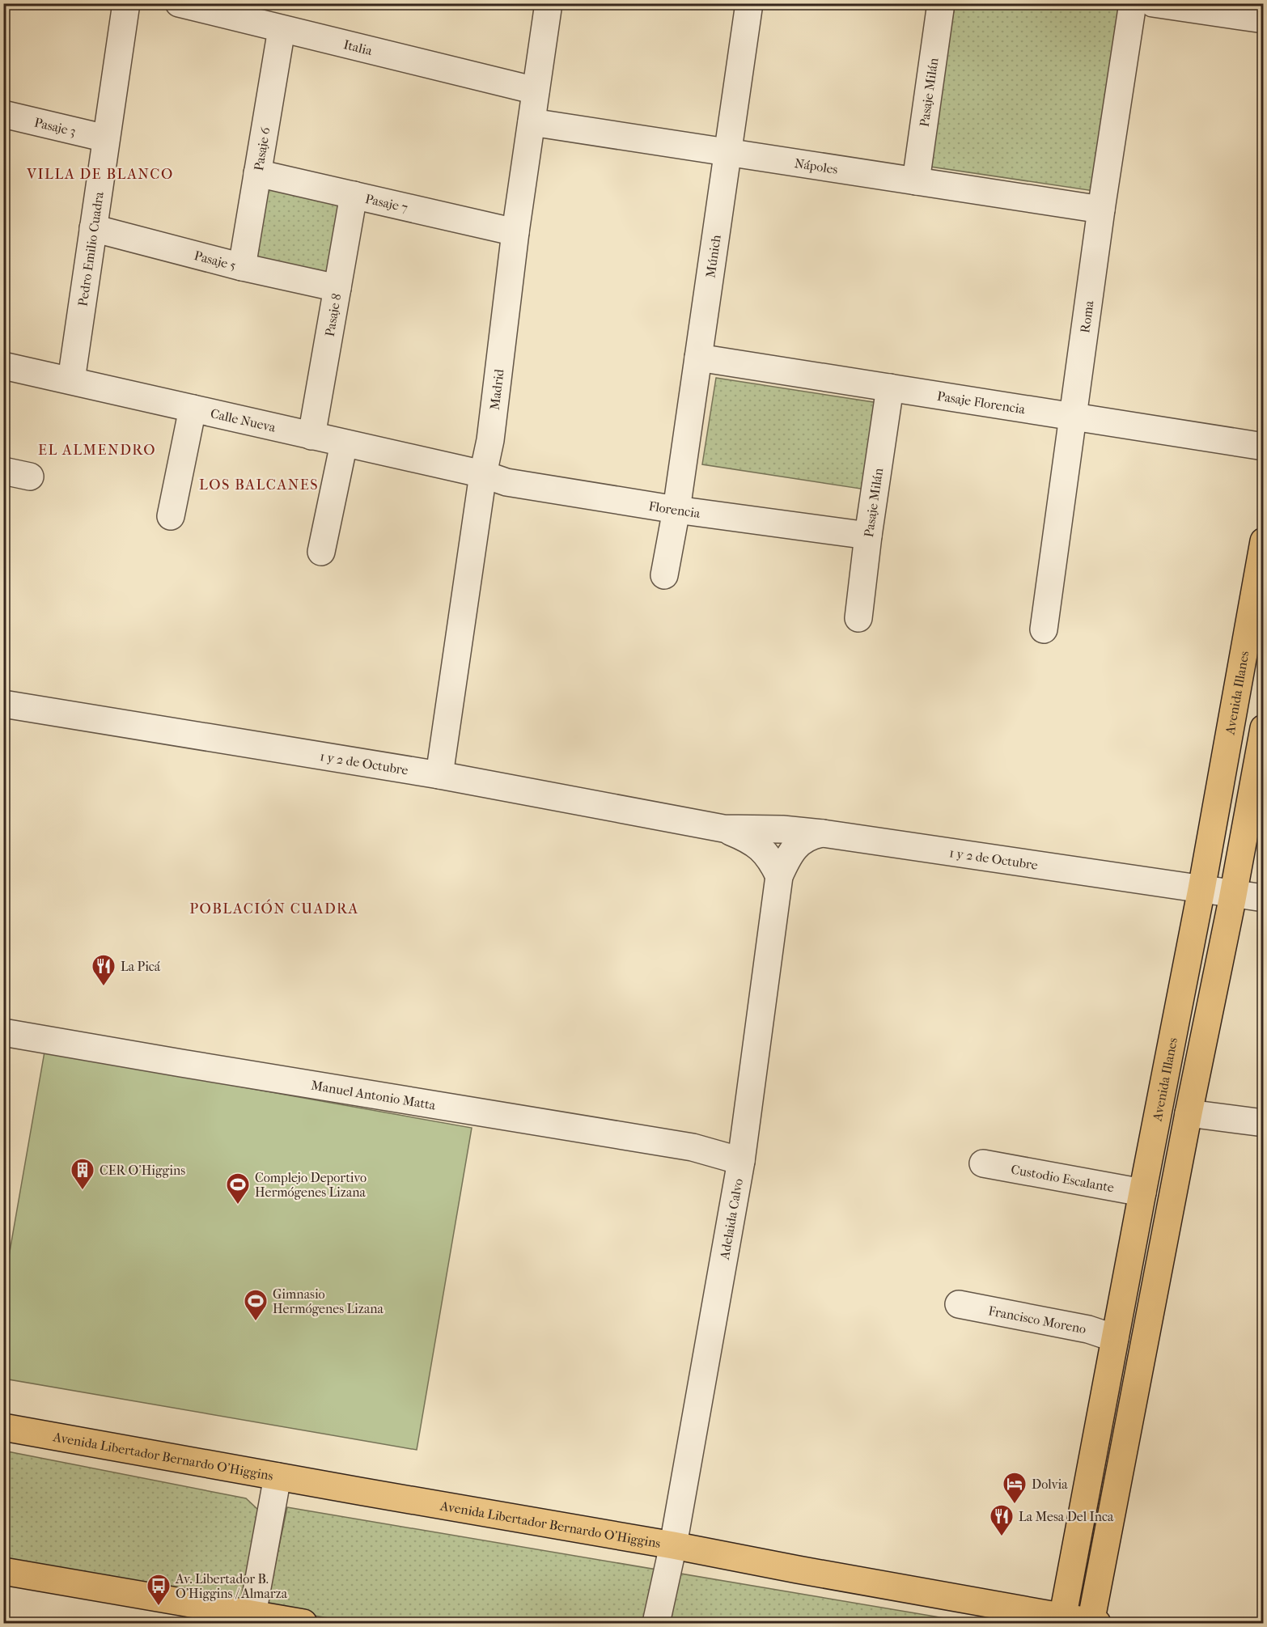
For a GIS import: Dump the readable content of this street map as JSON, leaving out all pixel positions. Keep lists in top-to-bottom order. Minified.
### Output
{"streets":{"main road":["Avenida Illanes","Avenida Libertador Bernardo O'Higgins"],"street":["Italia","Pasaje Milán","Pasaje 3","Pasaje 6","Nápoles","Pasaje 7","Pedro Emilio Cuadra","Múnich","Pasaje 5","Pasaje 8","Roma","Madrid","Pasaje Florencia","Calle Nueva","Florencia","1 y 2 de Octubre","Manuel Antonio Matta","Custodio Escalante","Adelaida Calvo","Francisco Moreno"]},"crossings":[["Italia","Pasaje 6"],["Italia","Madrid"],["Pasaje Milán","Nápoles"],["Pasaje Milán","Pasaje Florencia"],["Pasaje Milán","Florencia"],["Pasaje 3","Pedro Emilio Cuadra"],["Pasaje 6","Pasaje 7"],["Pasaje 6","Pasaje 5"],["Nápoles","Múnich"],["Nápoles","Roma"],["Nápoles","Madrid"],["Pasaje 7","Pasaje 8"],["Pasaje 7","Madrid"],["Pedro Emilio Cuadra","Pasaje 5"],["Pedro Emilio Cuadra","Calle Nueva"],["Múnich","Pasaje Florencia"],["Múnich","Florencia"],["Pasaje 5","Pasaje 8"],["Pasaje 8","Calle Nueva"],["Roma","Pasaje Florencia"],["Madrid","Calle Nueva"],["Madrid","Florencia"],["Madrid","1 y 2 de Octubre"],["Calle Nueva","Florencia"],["Avenida Illanes","1 y 2 de Octubre"],["Avenida Illanes","Custodio Escalante"],["Avenida Illanes","Francisco Moreno"],["Avenida Illanes","Avenida Libertador Bernardo O'Higgins"],["1 y 2 de Octubre","Adelaida Calvo"],["Manuel Antonio Matta","Adelaida Calvo"],["Adelaida Calvo","Avenida Libertador Bernardo O'Higgins"]],"districts":["VILLA DE BLANCO","EL ALMENDRO","LOS BALCANES","POBLACIÓN CUADRA"],"places":{"restaurant":["La Picá","La Mesa Del Inca"],"building":["CER O'Higgins"],"sports":["Complejo Deportivo Hermógenes Lizana","Gimnasio Hermógenes Lizana"],"hotel":["Dolvia"],"bus stop":["Av. Libertador B. O'Higgins / Almarza"]}}
